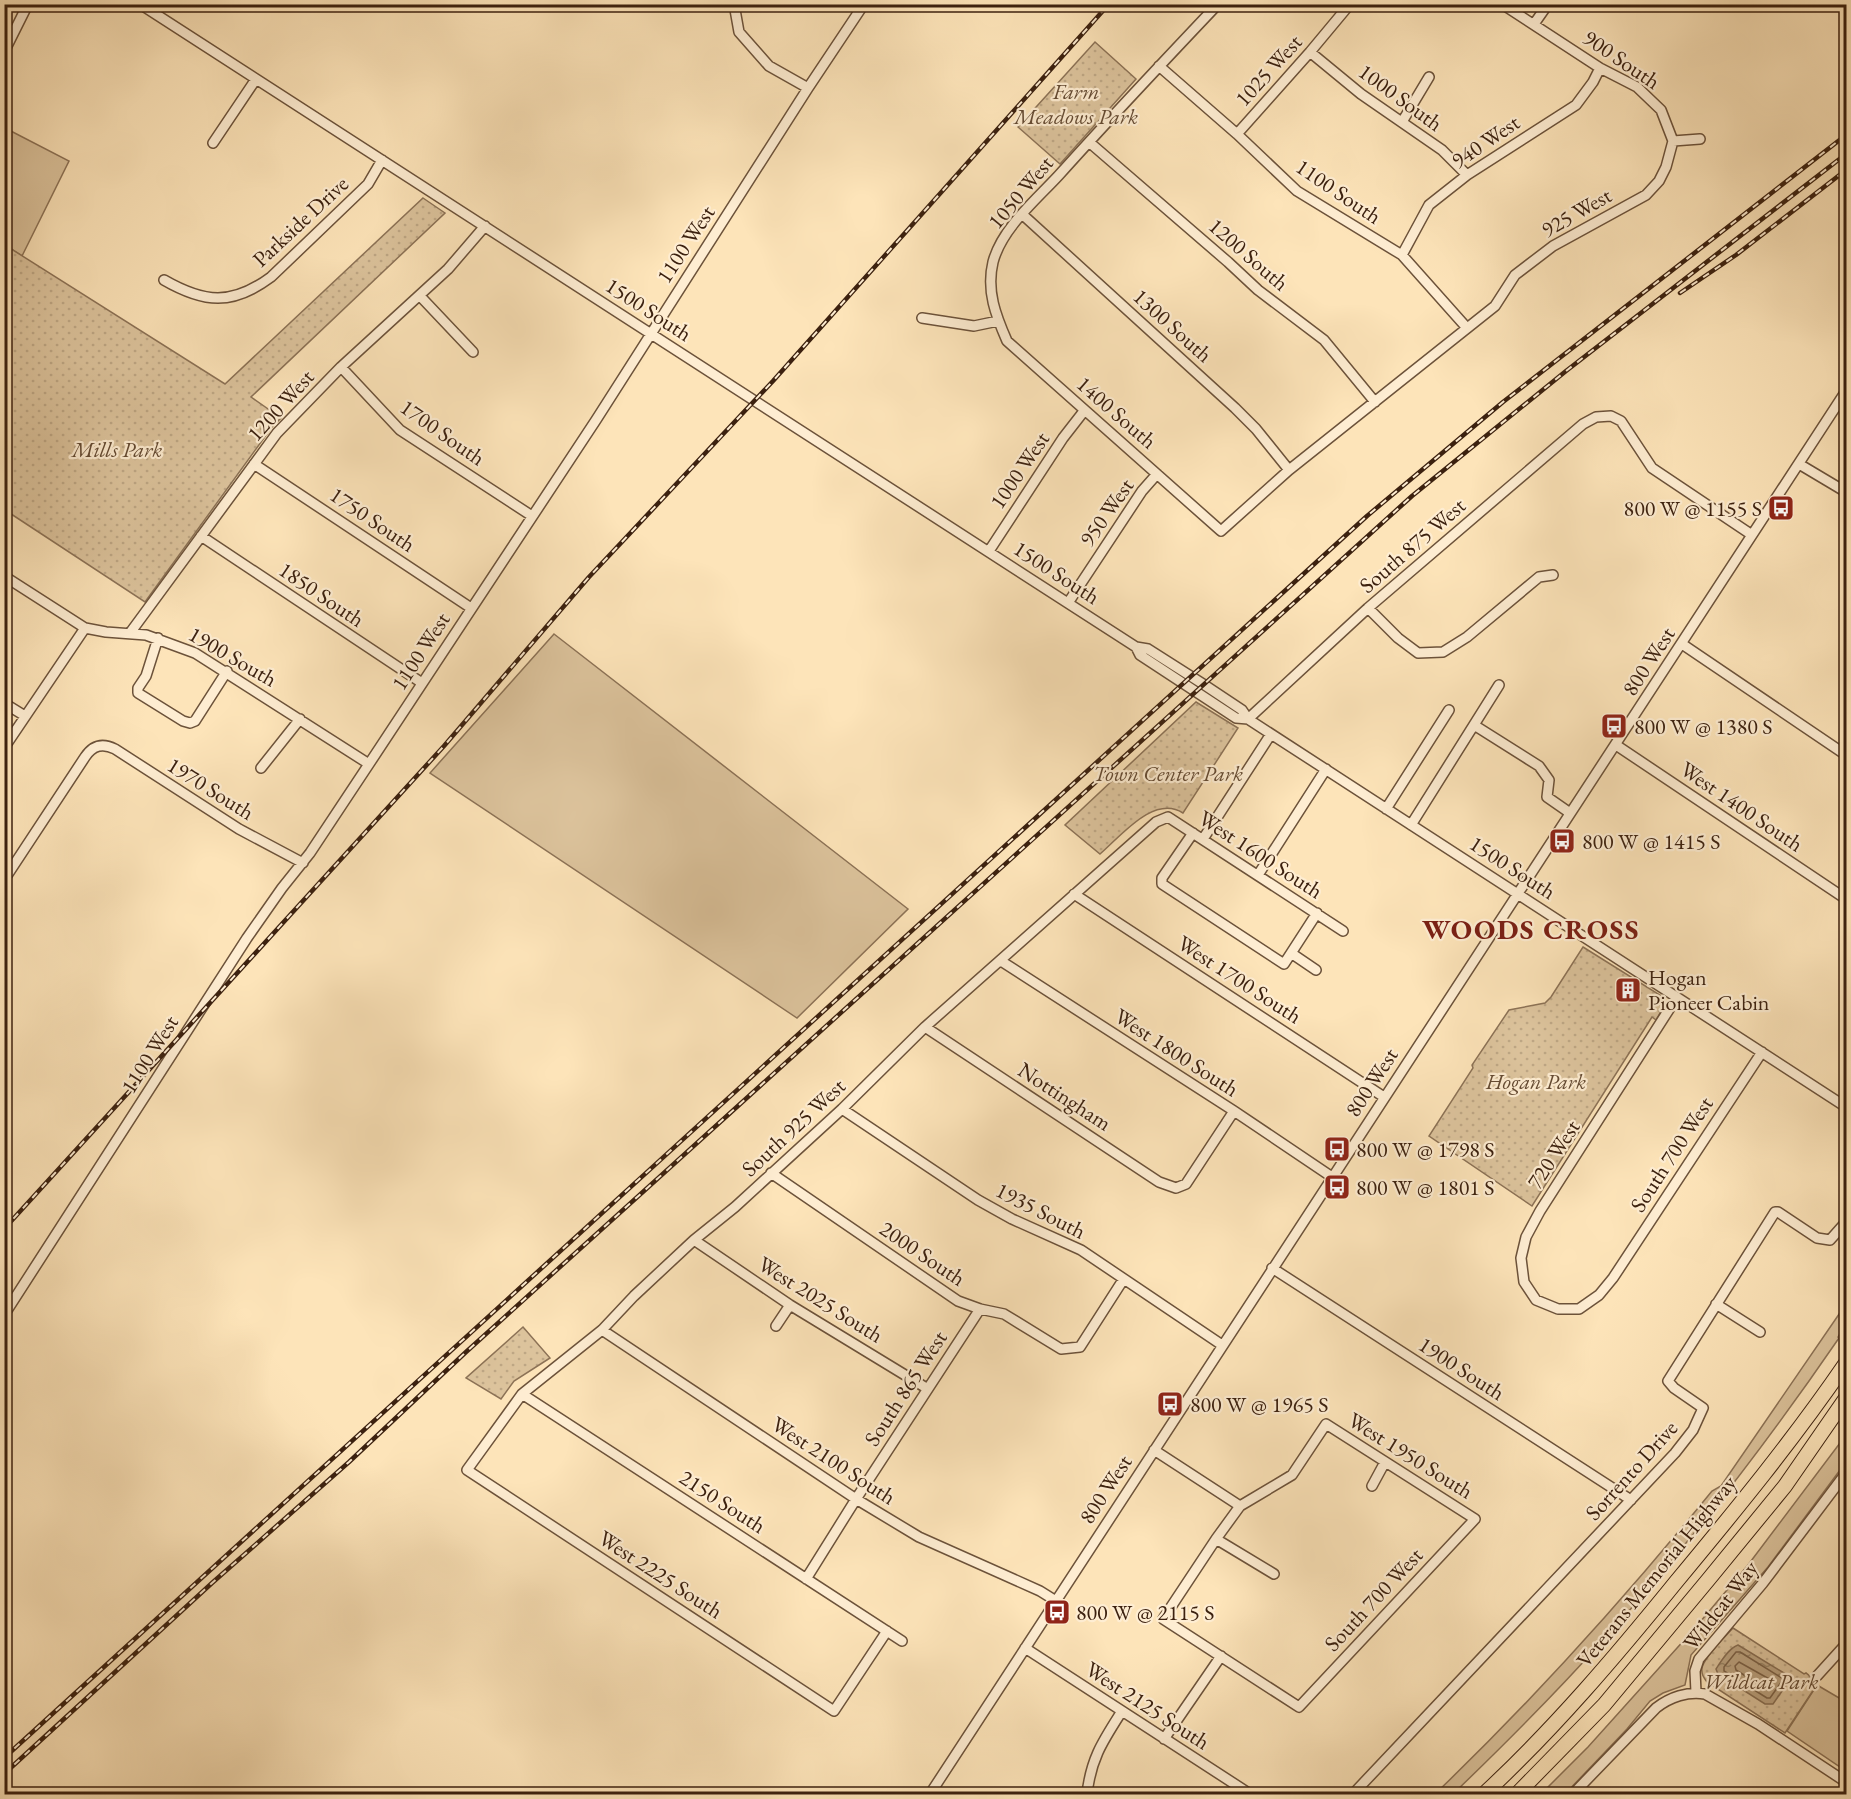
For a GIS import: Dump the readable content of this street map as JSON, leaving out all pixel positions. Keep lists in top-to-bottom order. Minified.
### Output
{"streets":{"highway":["Veterans Memorial Highway"],"street":["900 South","1025 West","1000 South","940 West","1100 South","1050 West","925 West","Parkside Drive","1100 West","1200 South","1500 South","1300 South","1200 West","1400 South","1700 South","1000 West","950 West","1750 South","South 875 West","1850 South","1900 South","800 West","1970 South","West 1400 South","West 1600 South","West 1700 South","West 1800 South","Nottingham","South 925 West","720 West","South 700 West","1935 South","2000 South","West 2025 South","South 865 West","West 1950 South","West 2100 South","Sorrento Drive","2150 South","West 2225 South","Wildcat Way","West 2125 South"]},"crossings":[["900 South","940 West"],["900 South","925 West"],["1025 West","1000 South"],["1025 West","1100 South"],["1000 South","940 West"],["940 West","1100 South"],["1100 South","1050 West"],["1100 South","925 West"],["1050 West","1200 South"],["1050 West","1300 South"],["1050 West","1400 South"],["925 West","1200 South"],["Parkside Drive","1500 South"],["1100 West","1500 South"],["1100 West","1700 South"],["1100 West","1750 South"],["1100 West","1850 South"],["1100 West","1900 South"],["1100 West","1970 South"],["1500 South","1200 West"],["1500 South","1000 West"],["1500 South","950 West"],["1500 South","South 875 West"],["1500 South","800 West"],["1500 South","720 West"],["1500 South","South 700 West"],["1300 South","1400 South"],["1200 West","1700 South"],["1200 West","1750 South"],["1200 West","1850 South"],["1200 West","1900 South"],["1400 South","1000 West"],["1400 South","950 West"],["South 875 West","800 West"],["1900 South","800 West"],["1900 South","Sorrento Drive"],["800 West","West 1400 South"],["800 West","West 1700 South"],["800 West","West 1800 South"],["800 West","1935 South"],["800 West","West 2100 South"],["800 West","West 2125 South"],["West 1600 South","South 925 West"],["West 1700 South","South 925 West"],["West 1800 South","Nottingham"],["West 1800 South","South 925 West"],["Nottingham","South 925 West"],["South 925 West","1935 South"],["South 925 West","2000 South"],["South 925 West","West 2025 South"],["South 925 West","West 2100 South"],["South 925 West","2150 South"],["South 925 West","West 2225 South"],["720 West","South 700 West"],["South 700 West","West 1950 South"],["1935 South","2000 South"],["2000 South","South 865 West"],["West 2025 South","South 865 West"],["South 865 West","West 2100 South"],["South 865 West","2150 South"],["2150 South","West 2225 South"]],"districts":["WOODS CROSS"],"parks":["Farm Meadows Park","Mills Park","Town Center Park","Hogan Park","Wildcat Park"],"places":{"bus stop":["800 W @ 1155 S","800 W @ 1380 S","800 W @ 1415 S","800 W @ 1798 S","800 W @ 1801 S","800 W @ 1965 S","800 W @ 2115 S"],"building":["Hogan Pioneer Cabin"]}}
